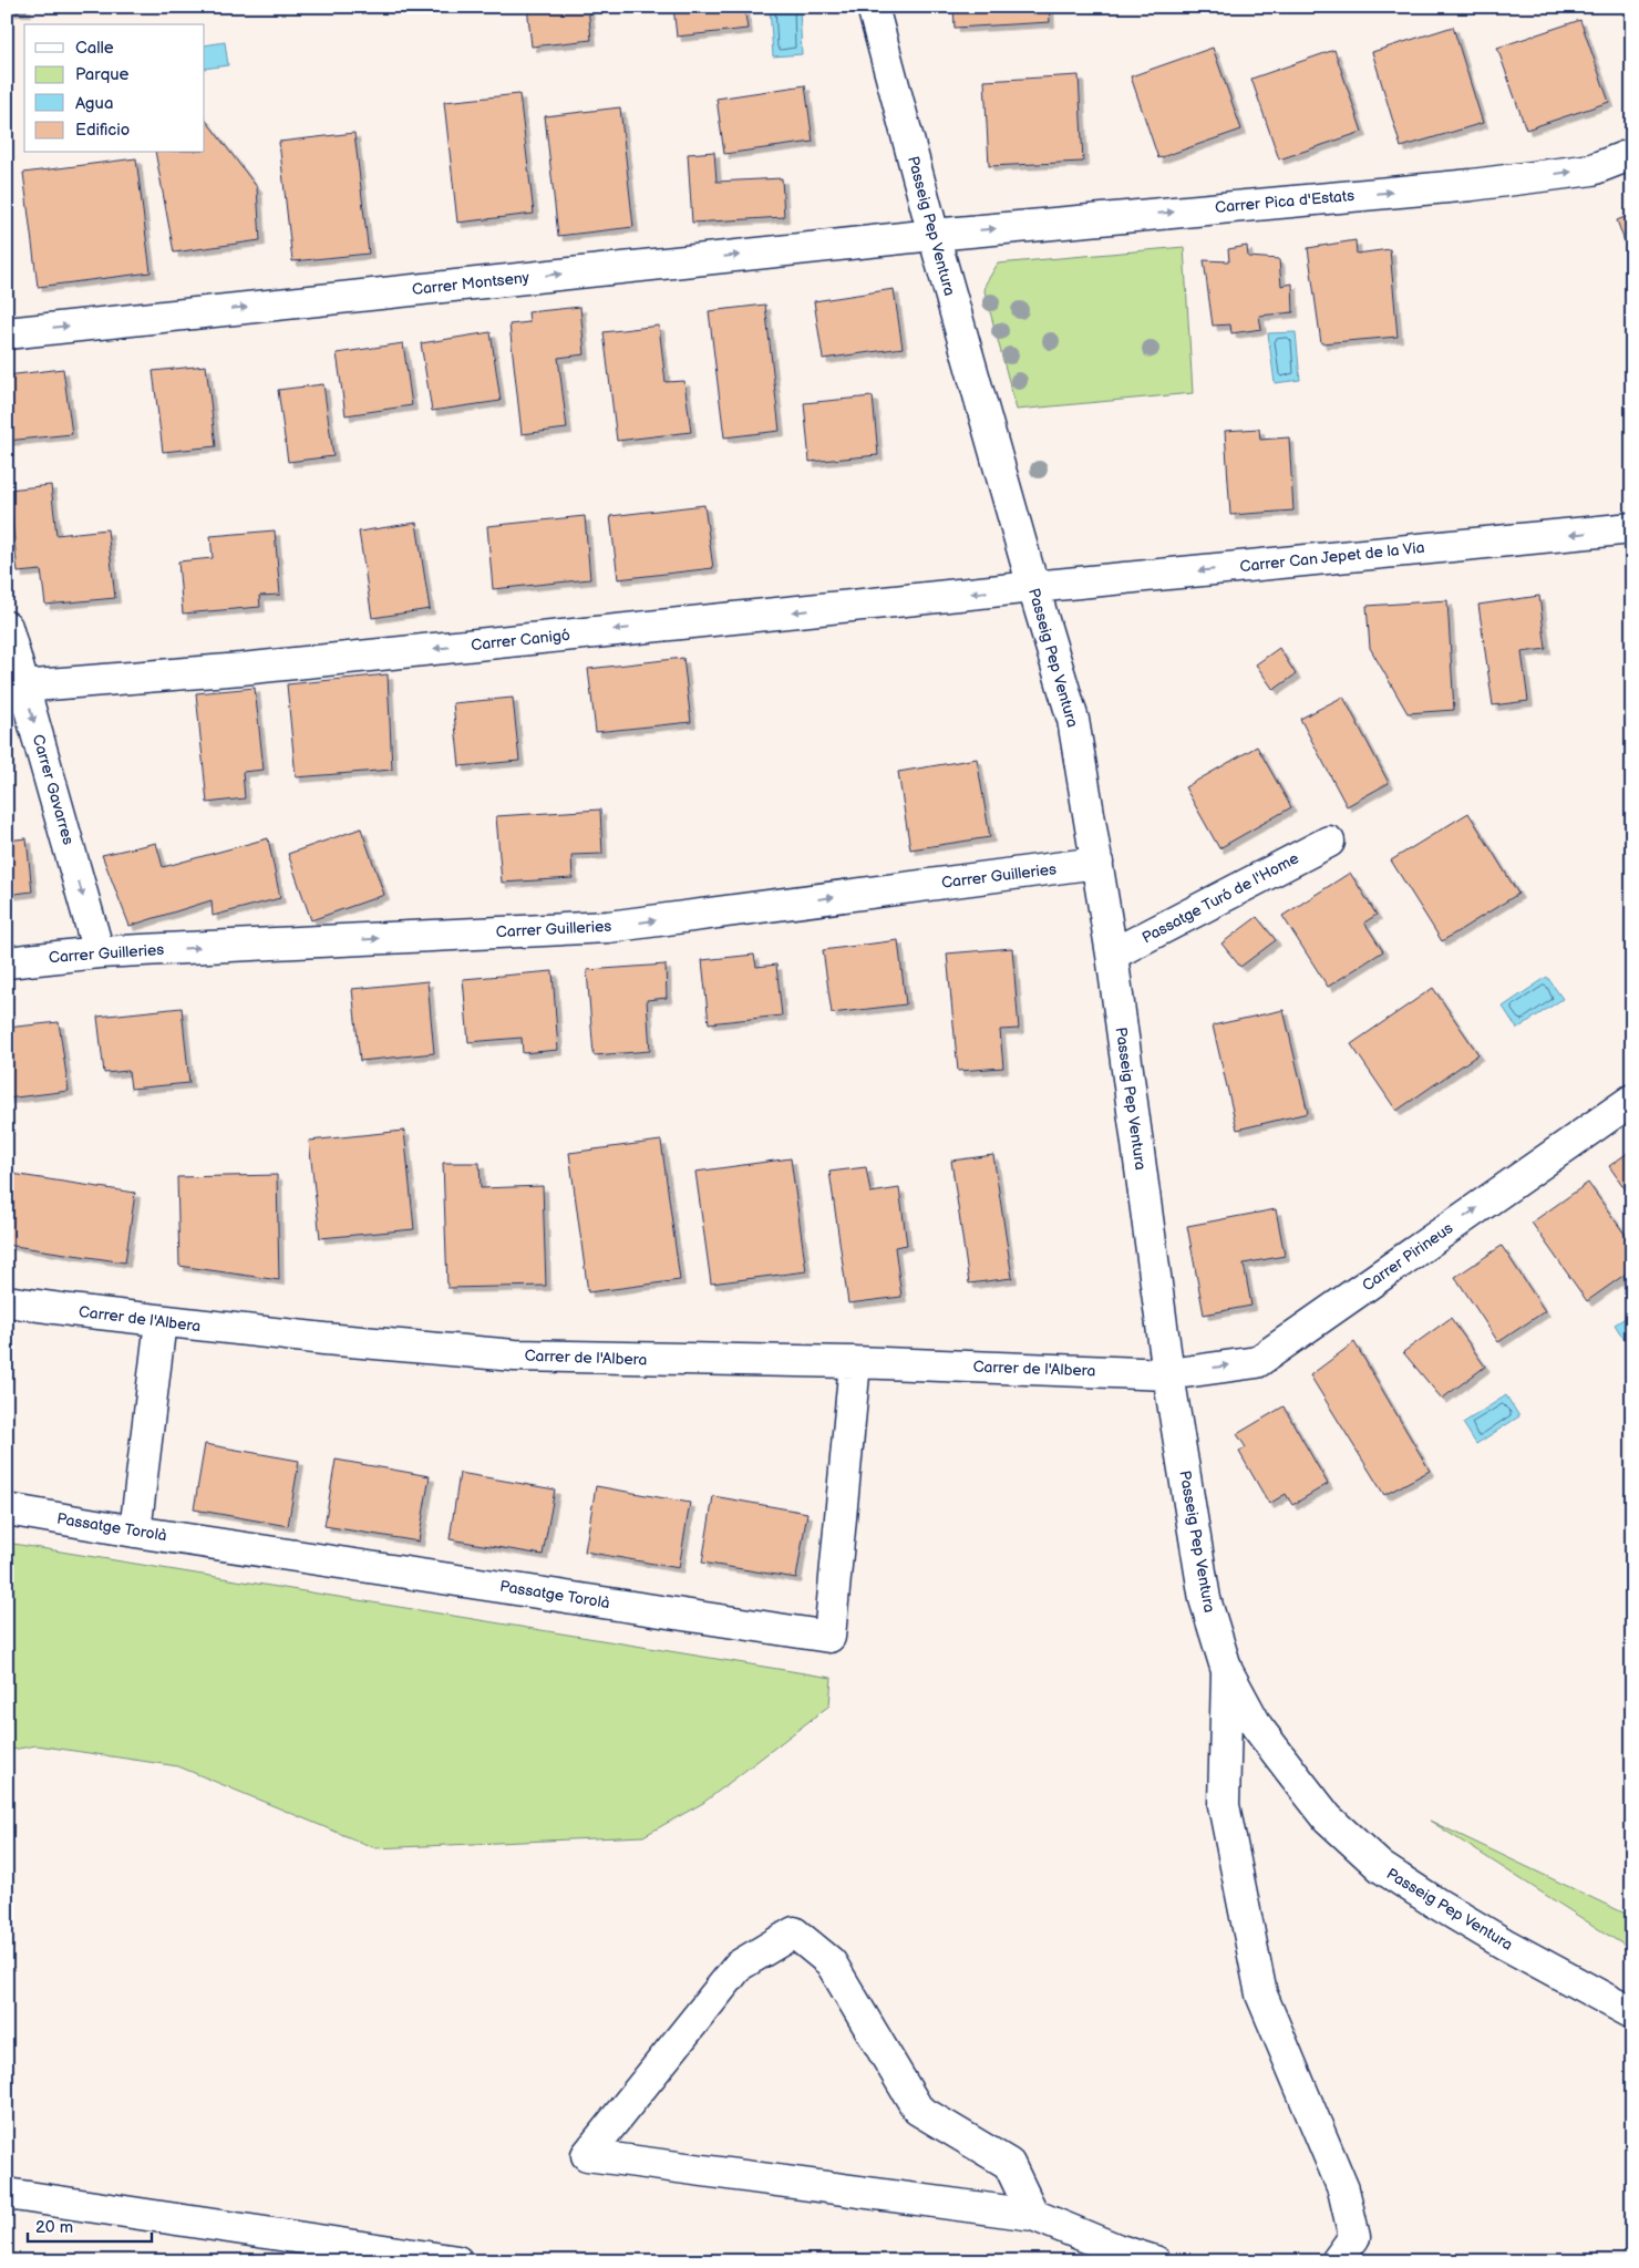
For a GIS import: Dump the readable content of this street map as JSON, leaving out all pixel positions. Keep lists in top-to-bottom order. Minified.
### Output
{"streets":{"main road":["Carrer Pica d'Estats","Passeig Pep Ventura","Carrer Montseny","Carrer Can Jepet de la Via","Carrer Canigó","Carrer Gavarres","Carrer Guilleries","Passatge Turó de l'Home","Carrer Pirineus","Carrer de l'Albera","Passatge Torolà"]},"crossings":[["Carrer Pica d'Estats","Passeig Pep Ventura"],["Carrer Pica d'Estats","Carrer Montseny"],["Passeig Pep Ventura","Carrer Montseny"],["Passeig Pep Ventura","Carrer Can Jepet de la Via"],["Passeig Pep Ventura","Carrer Canigó"],["Passeig Pep Ventura","Carrer Guilleries"],["Passeig Pep Ventura","Passatge Turó de l'Home"],["Passeig Pep Ventura","Carrer Pirineus"],["Passeig Pep Ventura","Carrer de l'Albera"],["Carrer Can Jepet de la Via","Carrer Canigó"],["Carrer Canigó","Carrer Gavarres"],["Carrer Gavarres","Carrer Guilleries"],["Carrer Pirineus","Carrer de l'Albera"],["Carrer de l'Albera","Passatge Torolà"]],"one_way":["Carrer Pica d'Estats","Carrer Montseny","Carrer Can Jepet de la Via","Carrer Canigó","Carrer Gavarres","Carrer Guilleries","Carrer Pirineus"],"legend":["Calle","Parque","Agua","Edificio"],"scale_bar":"20 m"}
